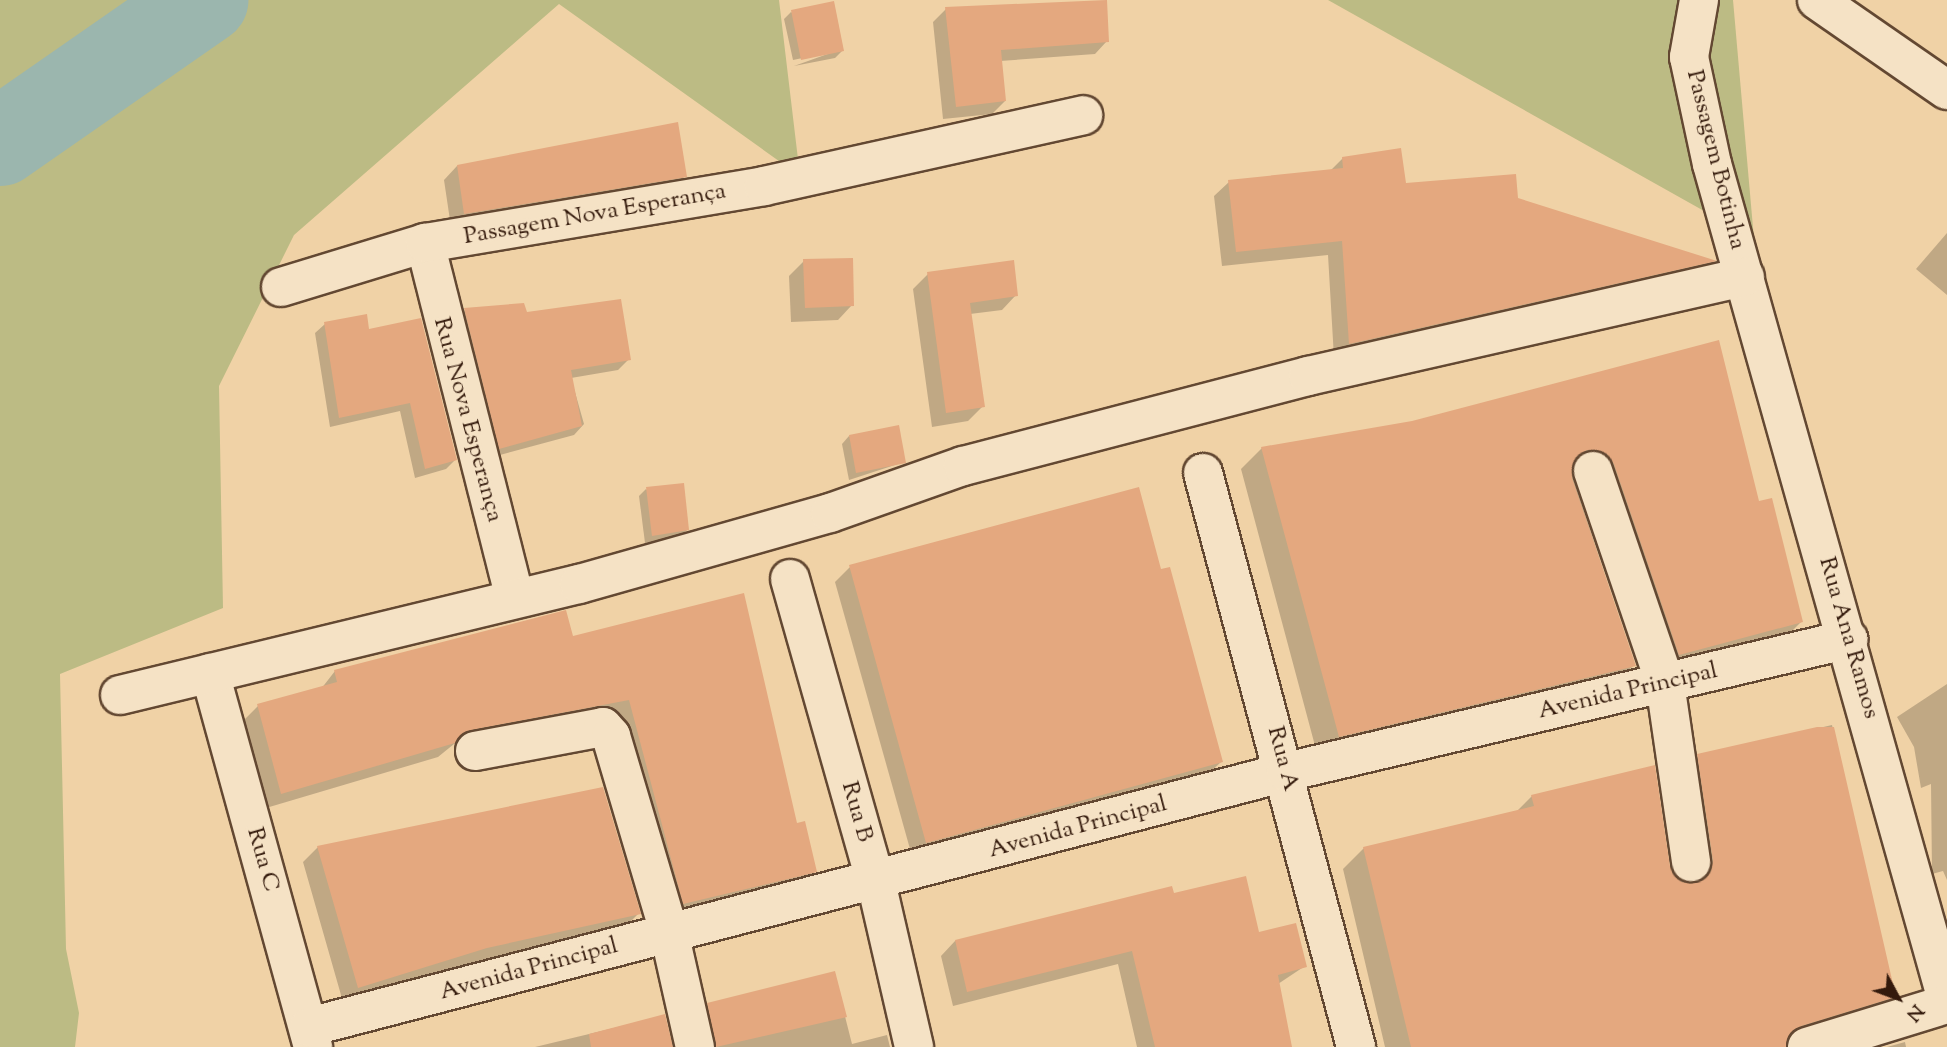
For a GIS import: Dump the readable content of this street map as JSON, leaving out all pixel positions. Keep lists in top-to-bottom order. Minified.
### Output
{"streets":{"street":["Passagem Botinha","Passagem Nova Esperança","Rua Nova Esperança","Rua Ana Ramos","Avenida Principal","Rua A","Rua B","Rua C"]},"crossings":[["Passagem Botinha","Rua Ana Ramos"],["Passagem Nova Esperança","Rua Nova Esperança"],["Rua Ana Ramos","Avenida Principal"],["Avenida Principal","Rua A"],["Avenida Principal","Rua B"],["Avenida Principal","Rua C"]],"north":"bottom right"}
